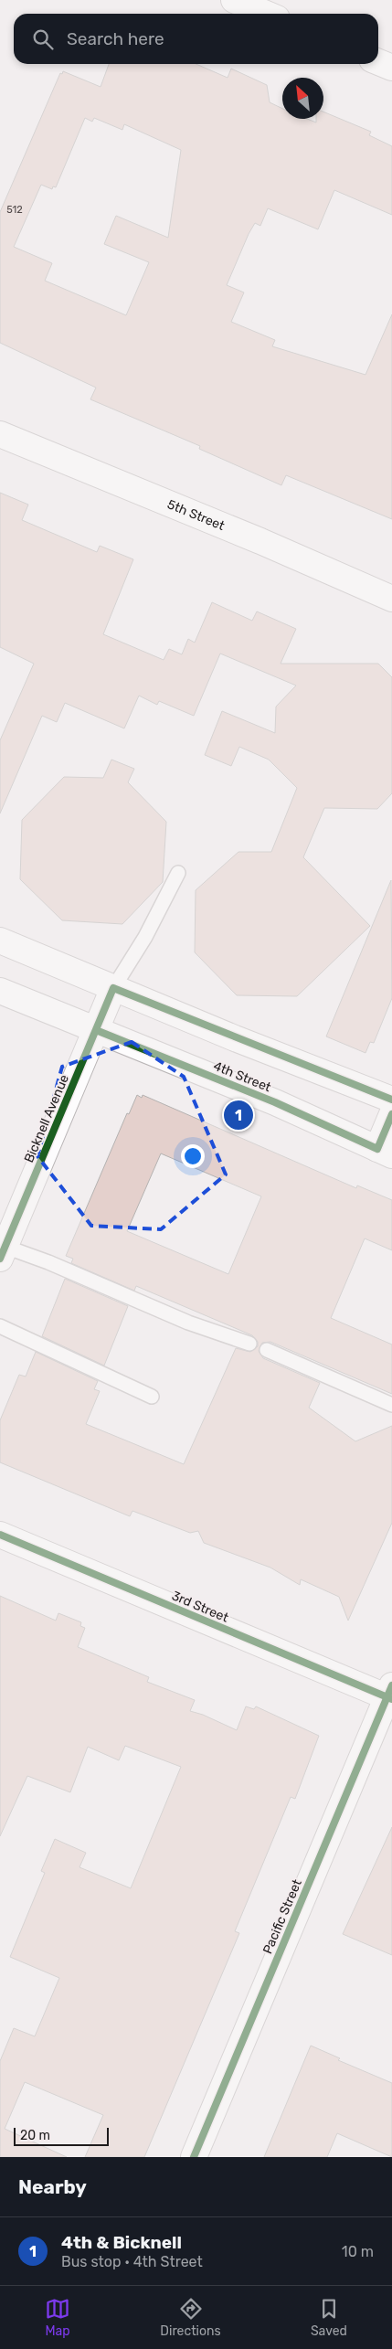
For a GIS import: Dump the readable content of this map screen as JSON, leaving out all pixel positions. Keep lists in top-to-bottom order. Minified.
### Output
{"streets":{"street":["5th Street","4th Street","Bicknell Avenue","3rd Street","Pacific Street"]},"crossings":[["4th Street","Bicknell Avenue"],["3rd Street","Pacific Street"]],"house_numbers":["512"],"scale_bar":"20 m","north":"top left","page":{"search":"Search here","pins":"1","scale":"20 m","heading":"Nearby","list":[{"mark":"1","name":"4th & Bicknell","note":"Bus stop · 4th Street","value":"10 m"}],"nav":["Map","Directions","Saved"]}}
